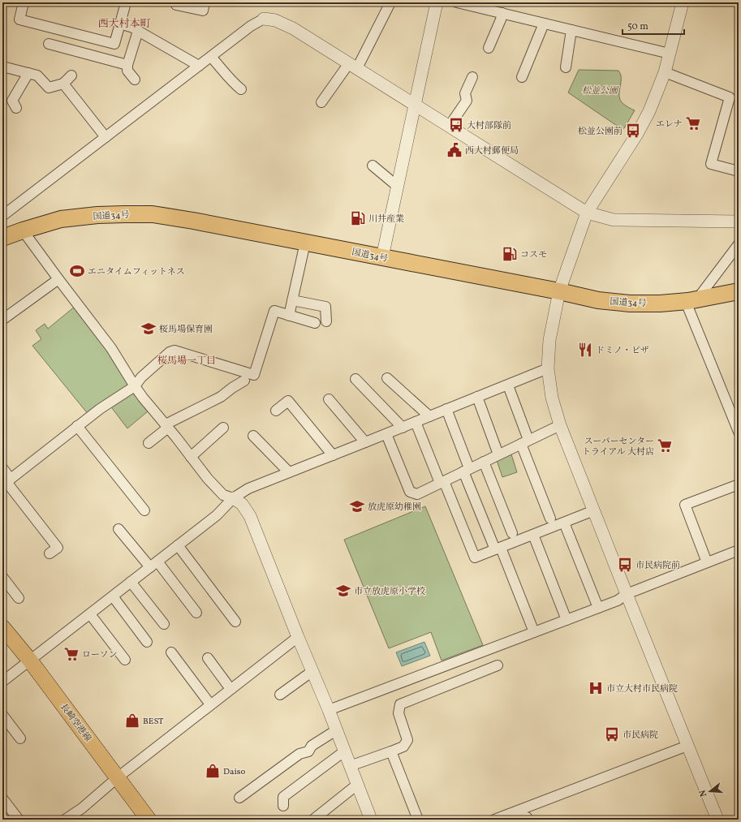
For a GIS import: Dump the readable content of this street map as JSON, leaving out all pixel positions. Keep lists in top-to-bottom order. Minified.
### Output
{"streets":{"highway":["国道34号"],"main road":["長崎空港線"]},"districts":["西大村本町","桜馬場一丁目"],"parks":["松並公園"],"places":{"supermarket":["エレナ","スーパーセンター トライアル 大村店","ローソン"],"bus stop":["大村部隊前","松並公園前","市民病院前","市民病院"],"public building":["西大村郵便局"],"fuel station":["川井産業","コスモ"],"sports":["エニタイムフィットネス"],"school or university":["桜馬場保育園","放虎原幼稚園","市立放虎原小学校"],"restaurant":["ドミノ・ピザ"],"hospital":["市立大村市民病院"],"shop":["BEST","Daiso"]},"scale_bar":"50 m","north":"left"}
